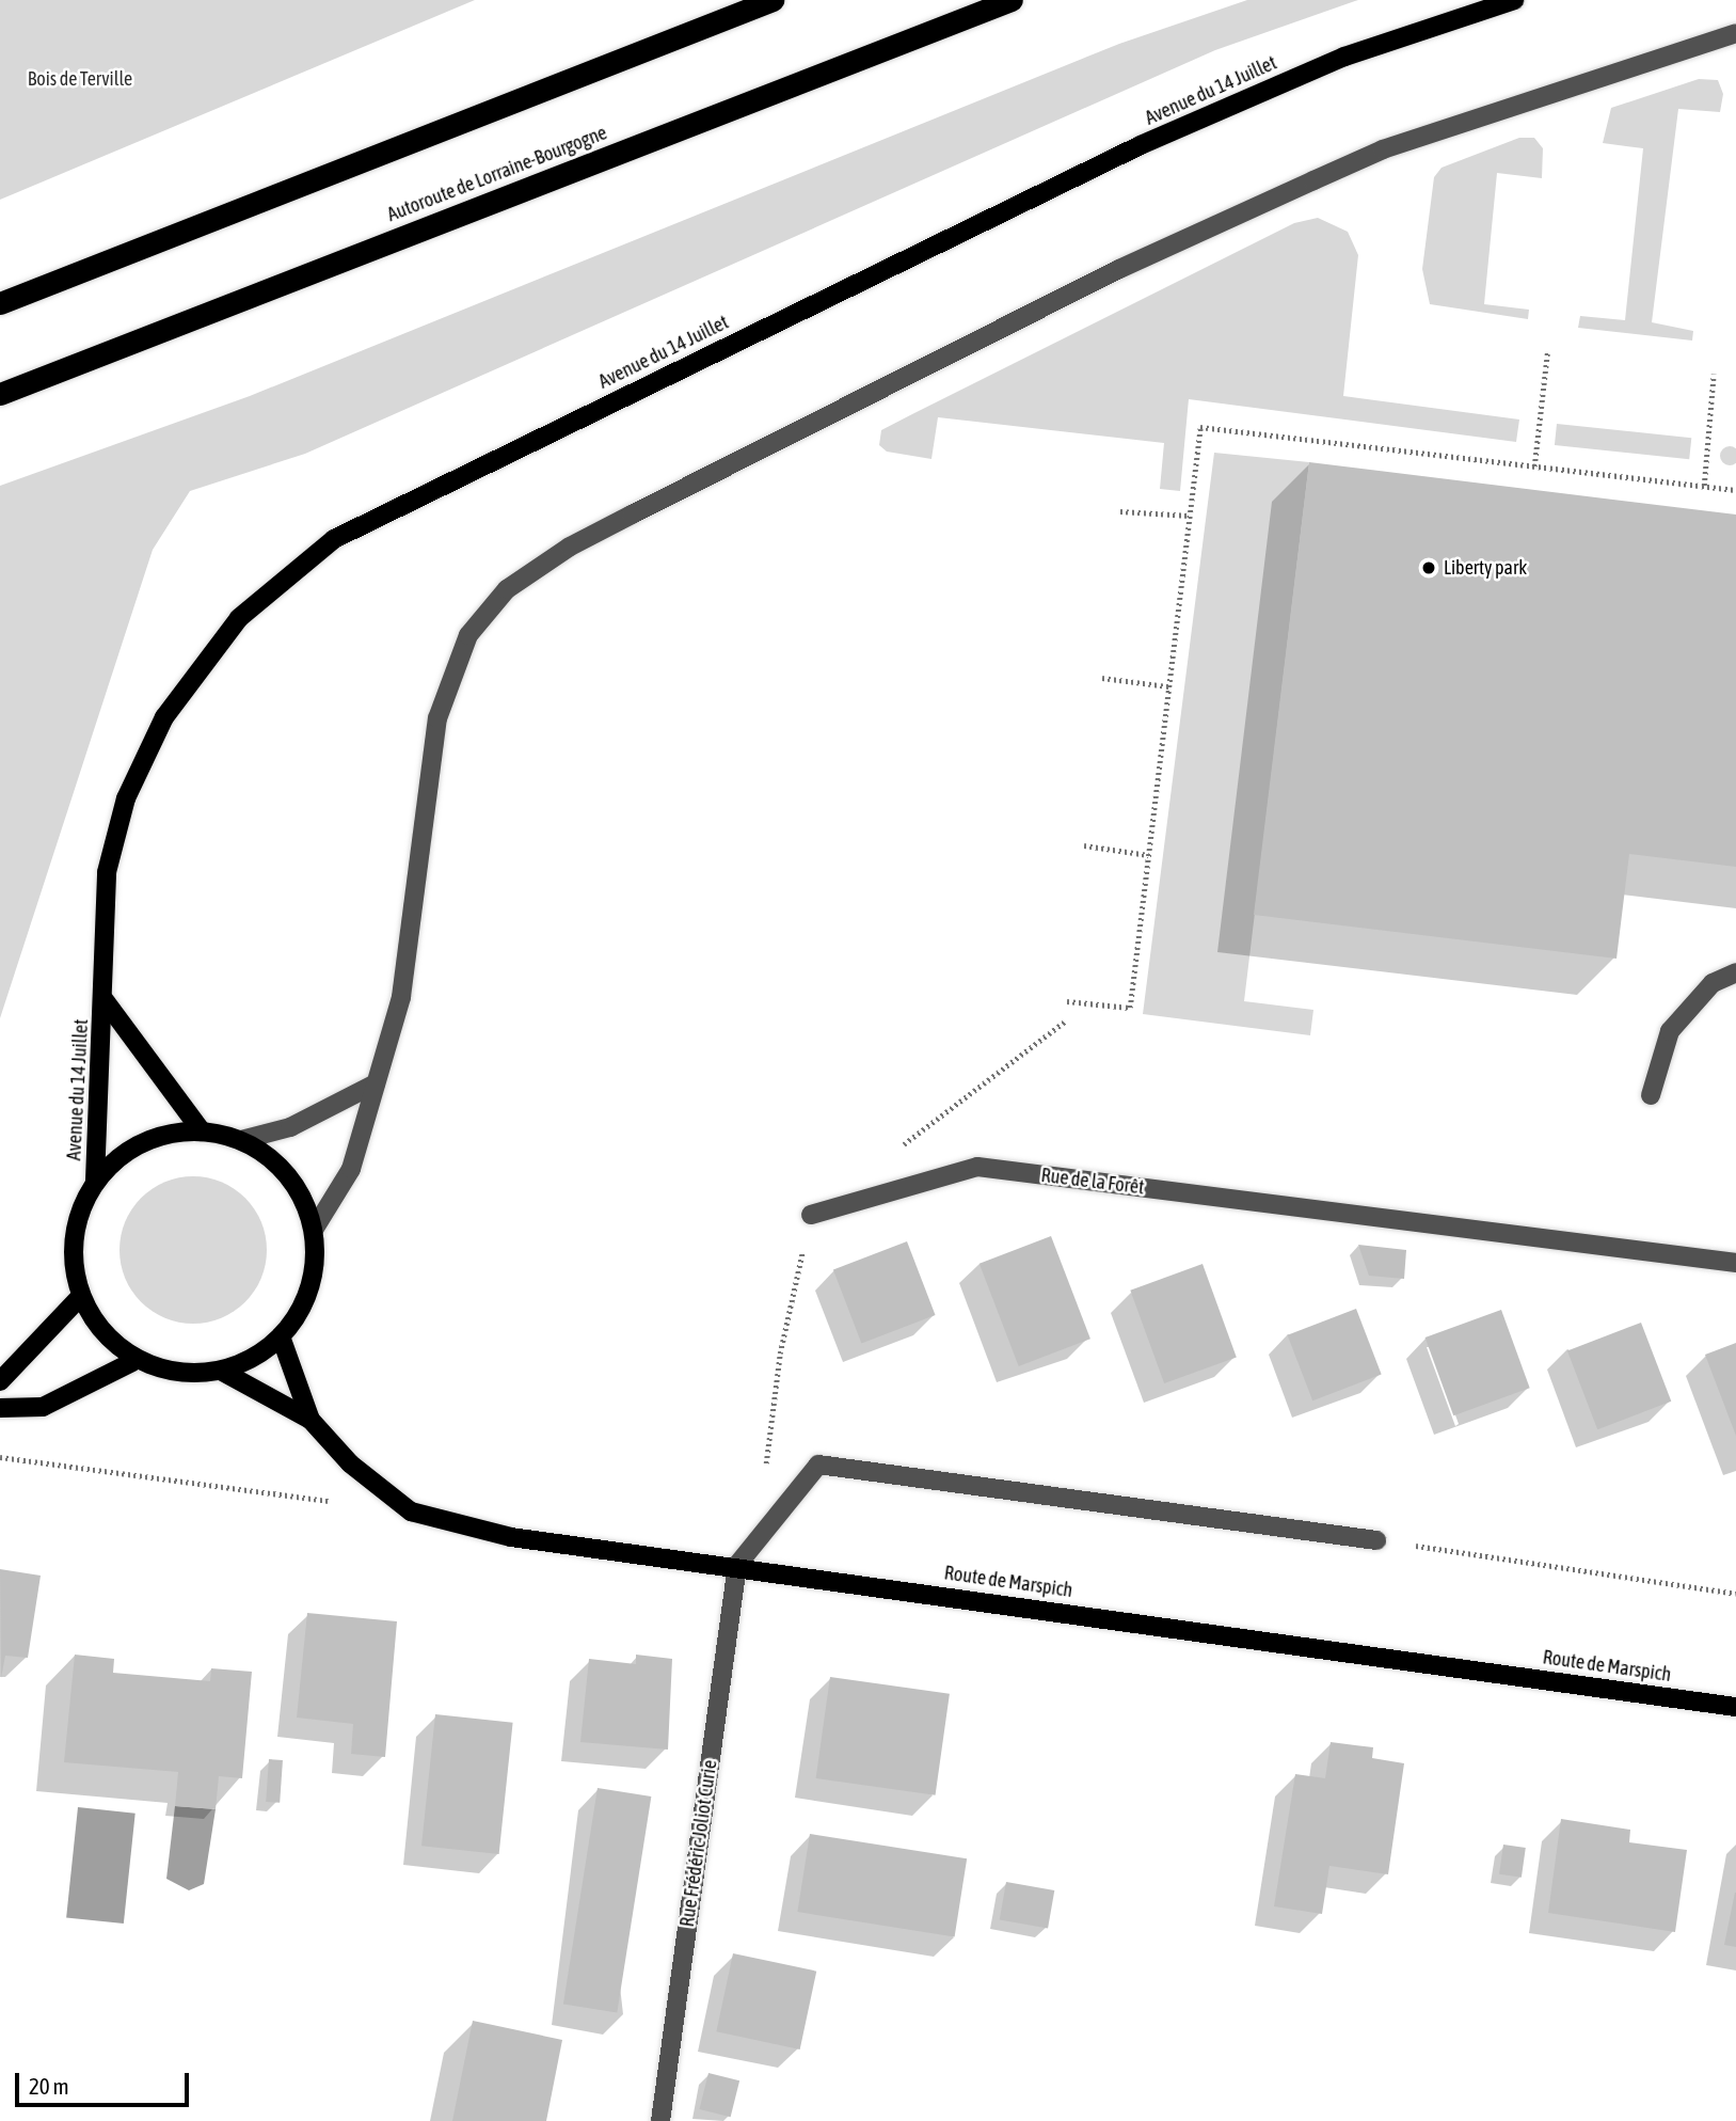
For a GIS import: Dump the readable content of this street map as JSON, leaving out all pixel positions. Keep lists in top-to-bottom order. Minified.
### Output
{"streets":{"highway":["Autoroute de Lorraine-Bourgogne"],"main road":["Avenue du 14 Juillet","Route de Marspich"],"street":["Rue de la Forêt","Rue Frédéric Joliot Curie"]},"crossings":[["Route de Marspich","Rue Frédéric Joliot Curie"]],"parks":["Bois de Terville"],"places":["Liberty park"],"scale_bar":"20 m"}
